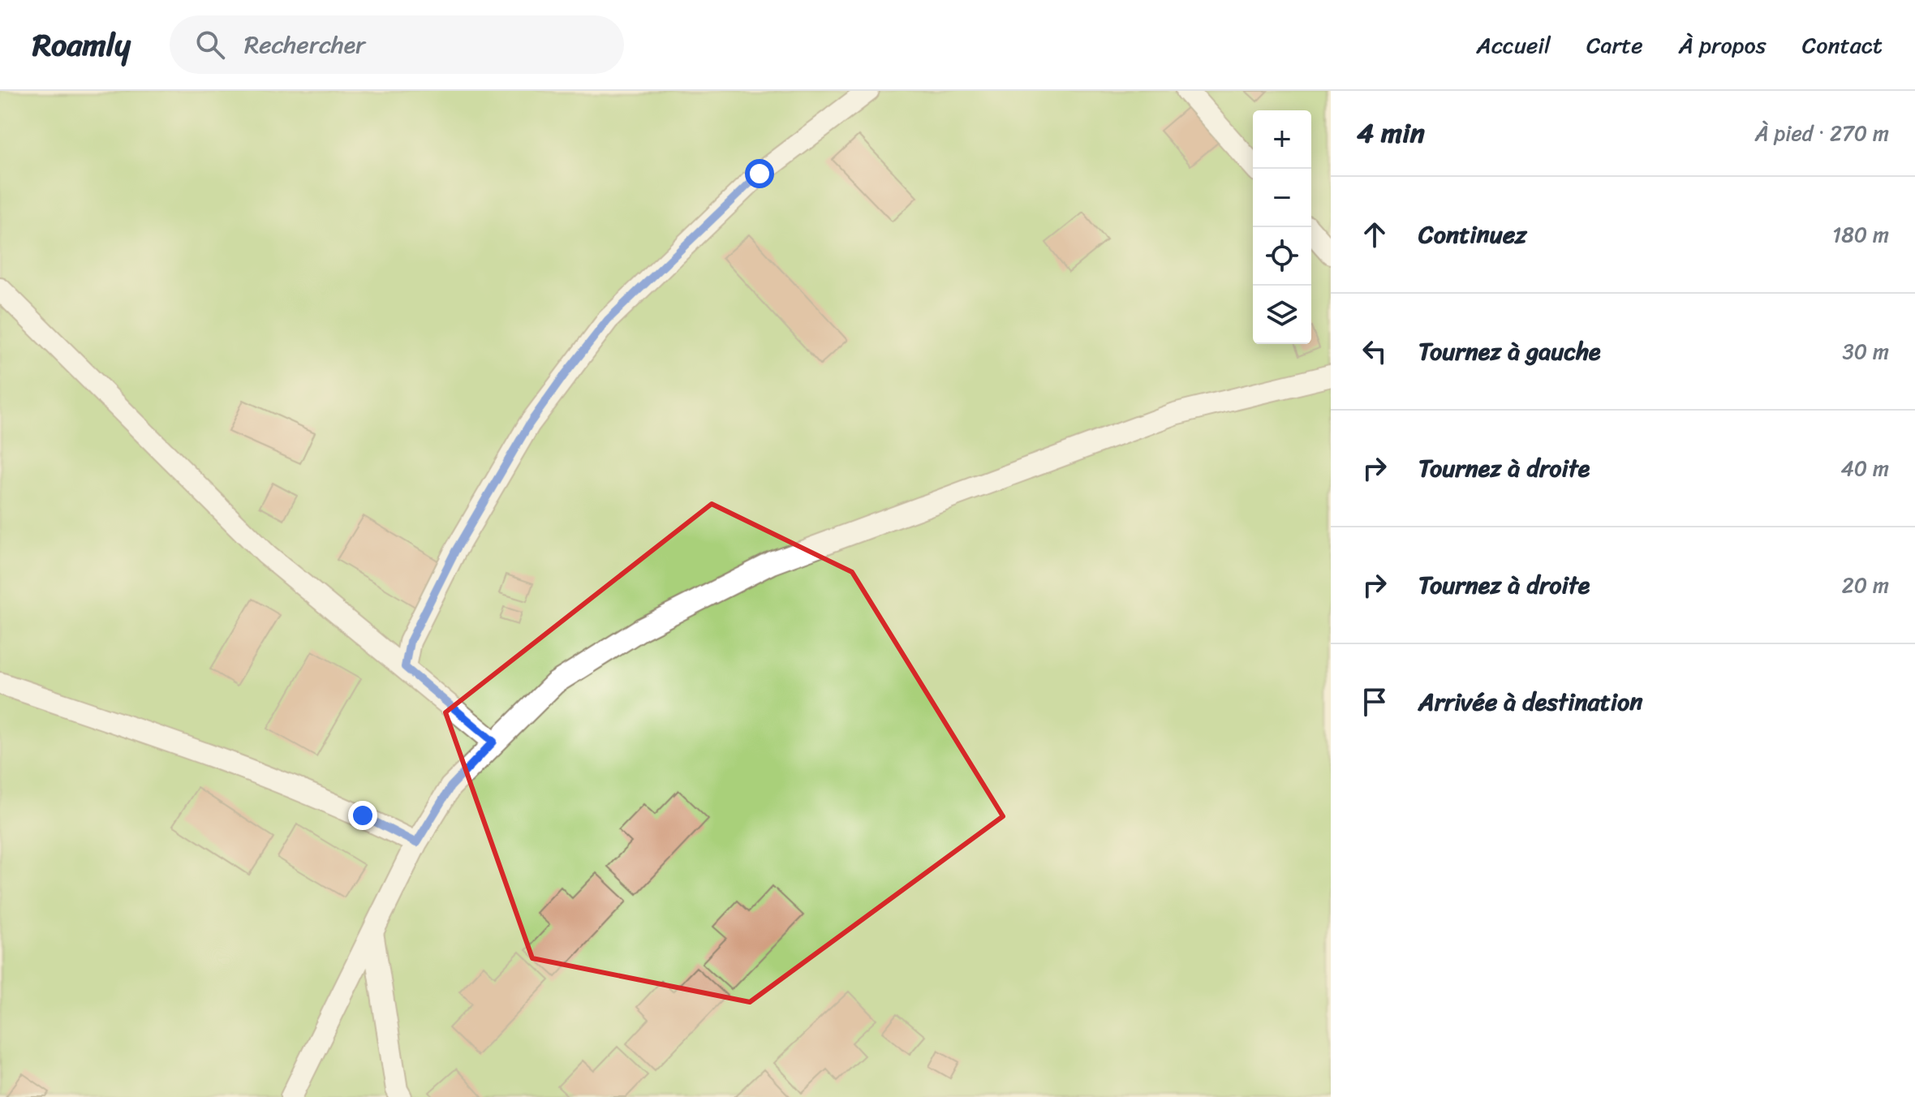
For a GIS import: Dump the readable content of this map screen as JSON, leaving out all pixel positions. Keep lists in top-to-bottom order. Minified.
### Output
{"page":{"header":"Roamly","search":"Rechercher","nav":["Accueil","Carte","À propos","Contact"],"heading":["4 min","À pied · 270 m"],"map_buttons":["+","−"],"list":[["Continuez","180 m"],["Tournez à gauche","30 m"],["Tournez à droite","40 m"],["Tournez à droite","20 m"],"Arrivée à destination"]}}
